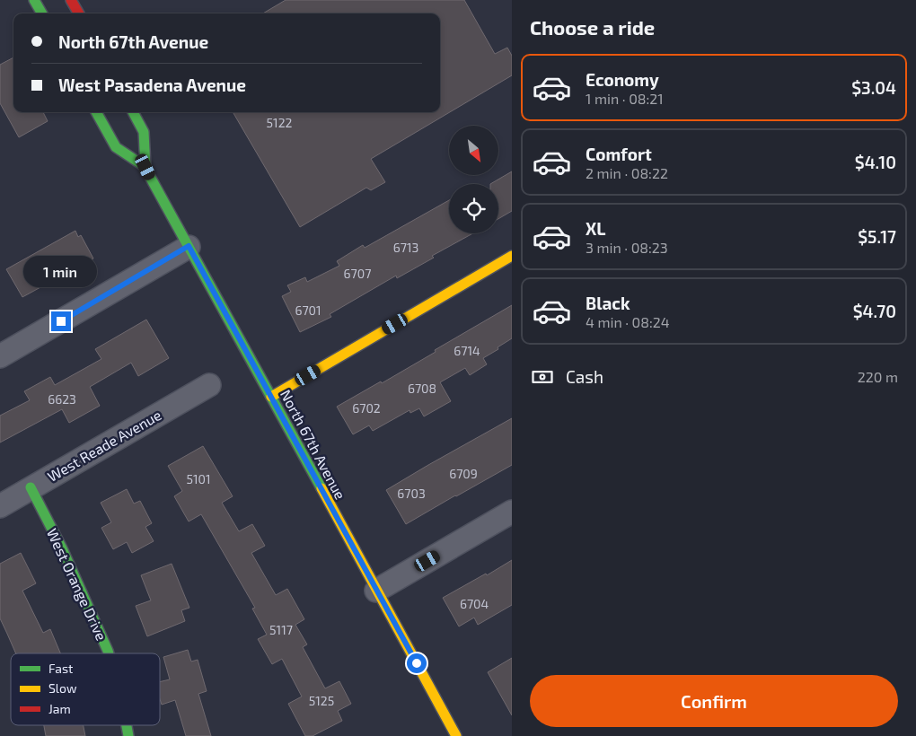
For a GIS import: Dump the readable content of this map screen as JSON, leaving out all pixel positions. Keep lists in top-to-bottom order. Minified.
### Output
{"streets":{"main road":["North 67th Avenue","West Orange Drive"],"street":["West Reade Avenue"]},"crossings":[["West Reade Avenue","West Orange Drive"]],"house_numbers":["5122","6713","6707","6701","6714","6708","6623","6702","6709","5101","6703","6704","5117","5125"],"legend":["Fast","Slow","Jam"],"north":"bottom right","page":{"heading":"Choose a ride","banner":["North 67th Avenue","West Pasadena Avenue"],"list":[{"name":"Economy","note":"1 min · 08:21","value":"$3.04"},{"name":"Comfort","note":"2 min · 08:22","value":"$4.10"},{"name":"XL","note":"3 min · 08:23","value":"$5.17"},{"name":"Black","note":"4 min · 08:24","value":"$4.70"}],"bubble":"1 min","pay":["Cash","220 m"],"buttons":"Confirm"}}
